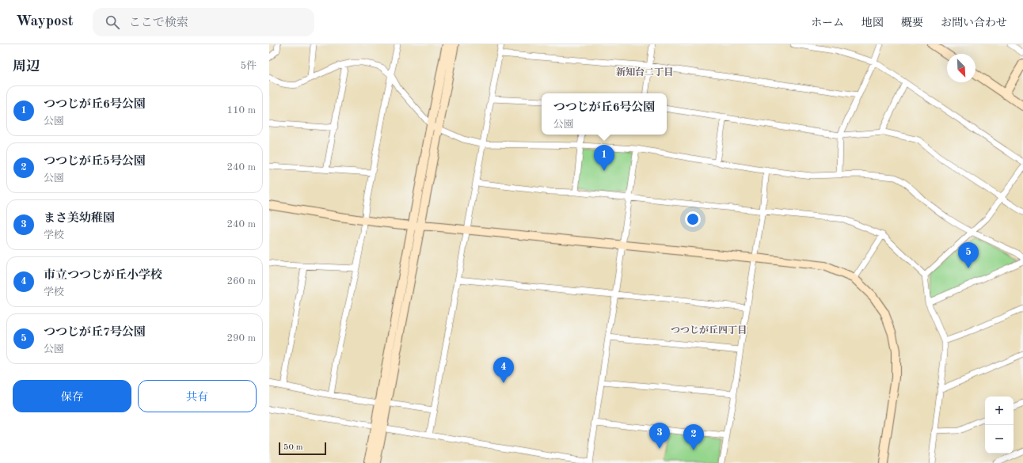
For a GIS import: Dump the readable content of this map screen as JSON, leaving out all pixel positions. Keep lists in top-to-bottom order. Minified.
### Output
{"districts":["新知台二丁目","つつじが丘四丁目"],"scale_bar":"50 m","north":"bottom right","page":{"header":"Waypost","search":"ここで検索","nav":["ホーム","地図","概要","お問い合わせ"],"heading":["周辺","5件"],"list":[{"mark":"1","name":"つつじが丘6号公園","note":"公園","value":"110 m"},{"mark":"2","name":"つつじが丘5号公園","note":"公園","value":"240 m"},{"mark":"3","name":"まさ美幼稚園","note":"学校","value":"240 m"},{"mark":"4","name":"市立つつじが丘小学校","note":"学校","value":"260 m"},{"mark":"5","name":"つつじが丘7号公園","note":"公園","value":"290 m"}],"popup":["つつじが丘6号公園","公園"],"pins":["1","5","4","3","2"],"buttons":["保存","共有"],"map_buttons":["+","−"],"scale":"50 m"}}
